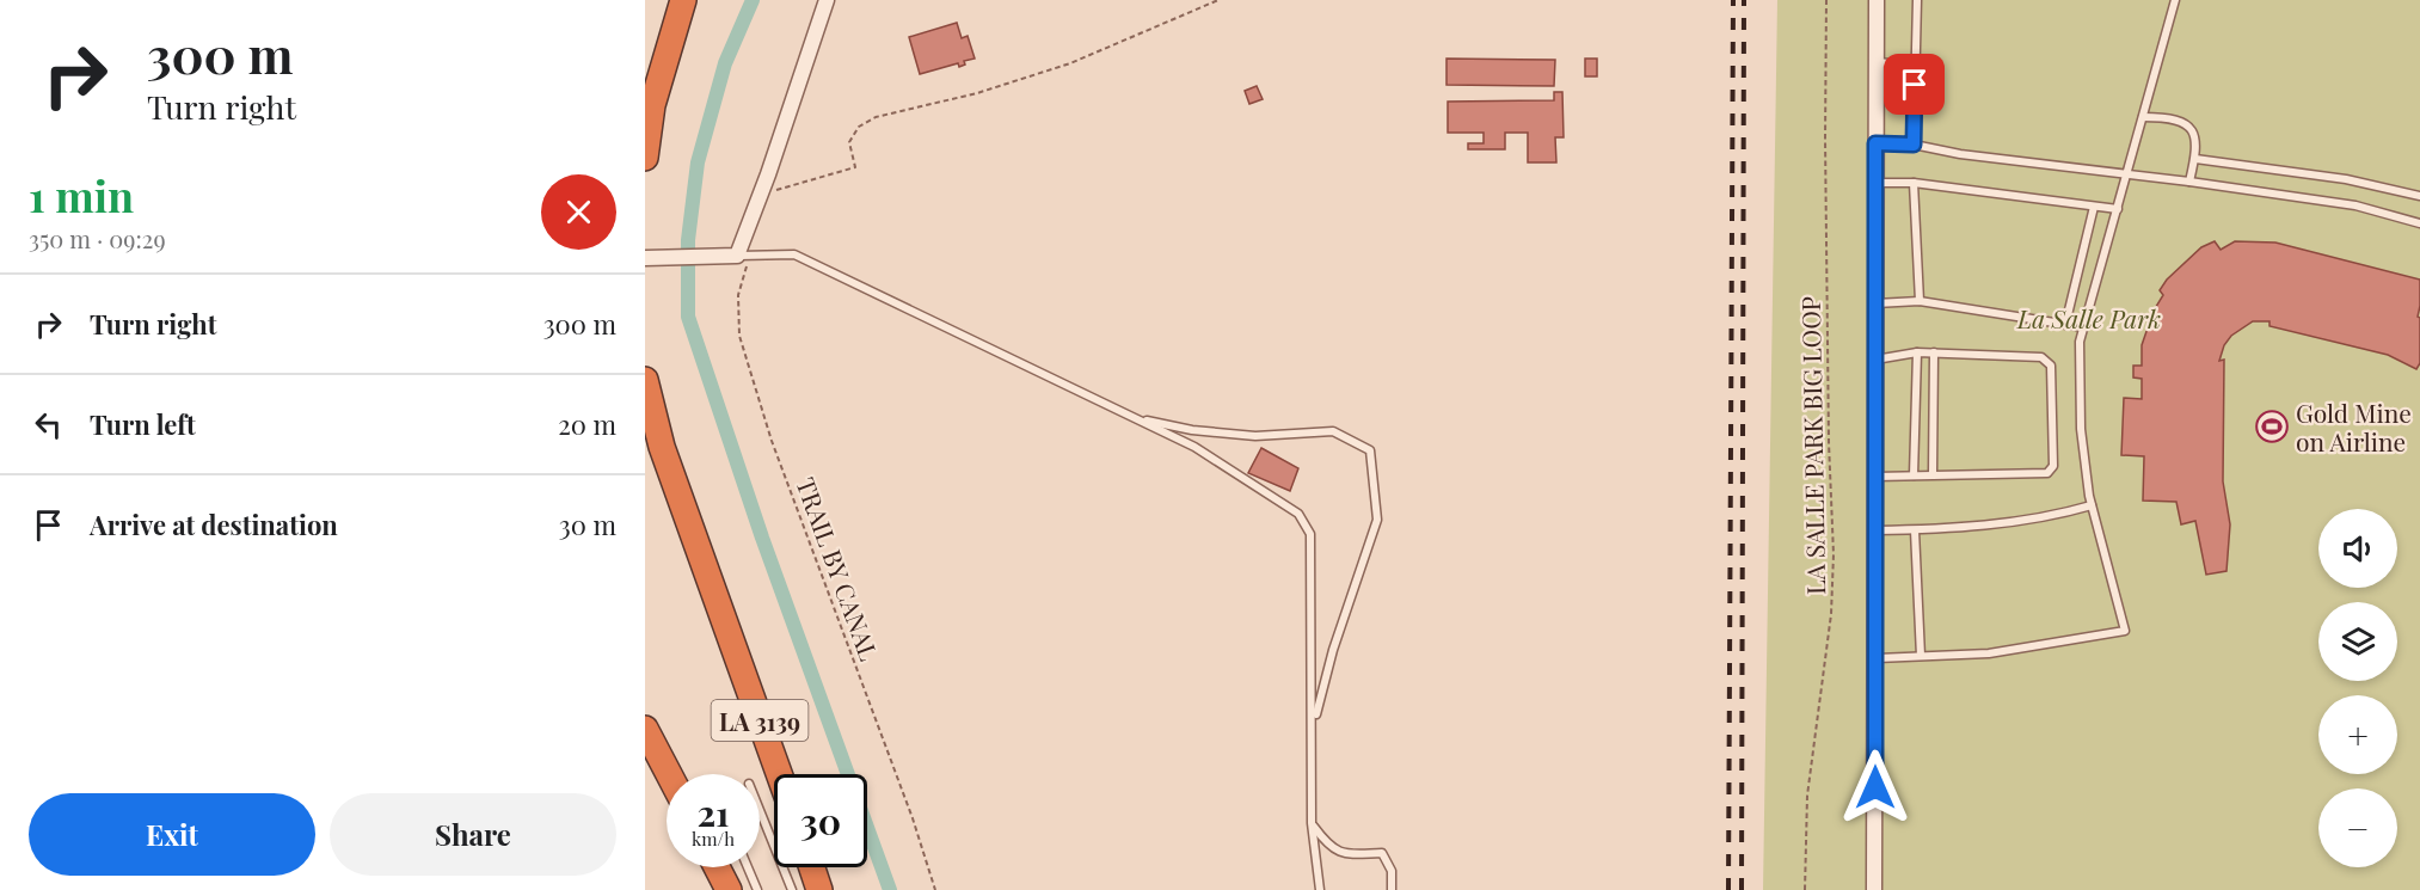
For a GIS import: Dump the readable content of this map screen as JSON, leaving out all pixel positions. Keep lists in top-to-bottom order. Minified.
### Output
{"streets":{"highway":["LA 3139"],"path":["LA SALLE PARK BIG LOOP","TRAIL BY CANAL"]},"parks":["La Salle Park"],"places":{"sports":["Gold Mine on Airline"]},"page":{"turn":["300 m","Turn right"],"heading":["1 min","350 m · 09:29"],"list":[{"name":"Turn right","value":"300 m"},{"name":"Turn left","value":"20 m"},{"name":"Arrive at destination","value":"30 m"}],"map_buttons":["+","−"],"speed":"21 km/h","limit":"30","buttons":["Exit","Share"]}}
